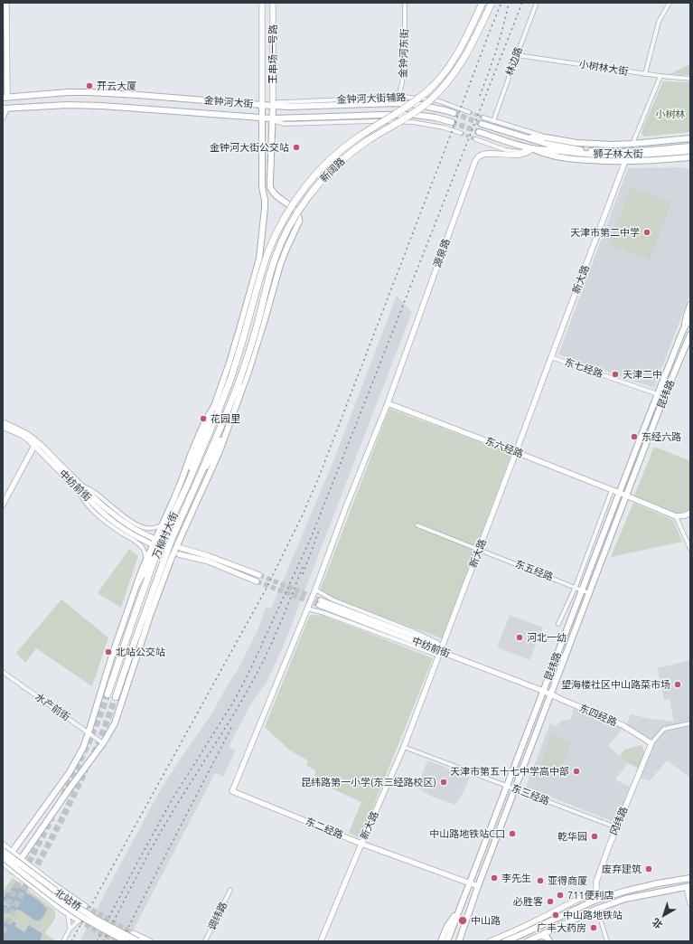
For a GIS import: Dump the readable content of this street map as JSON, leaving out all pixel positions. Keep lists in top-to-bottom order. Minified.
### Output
{"streets":{"highway":["新阔路","万柳村大街"],"main road":["金钟河大街","狮子林大街","昆纬路","北站桥"],"street":["金钟河东街","王串场一号路","林边路","小树林大街","金钟河大街辅路","源泉路","新大路","东七经路","东六经路","中纺前街","东五经路","水产前街","东四经路","东三经路","冈纬路","东二经路","调纬路"]},"crossings":[["金钟河东街","金钟河大街辅路"],["金钟河东街","金钟河大街"],["王串场一号路","金钟河大街辅路"],["王串场一号路","金钟河大街"],["林边路","小树林大街"],["金钟河大街辅路","金钟河大街"],["新阔路","万柳村大街"],["源泉路","东六经路"],["源泉路","东二经路"],["新大路","东七经路"],["新大路","东六经路"],["新大路","中纺前街"],["新大路","东五经路"],["新大路","东三经路"],["新大路","东二经路"],["东七经路","昆纬路"],["昆纬路","东六经路"],["昆纬路","中纺前街"],["昆纬路","东五经路"],["昆纬路","东四经路"],["昆纬路","东三经路"],["昆纬路","东二经路"],["中纺前街","东四经路"],["东四经路","冈纬路"],["东三经路","冈纬路"]],"parks":["小树林"],"places":["开云大厦","金钟河大街公交站","天津市第二中学","天津二中","花园里","东经六路","河北一幼","北站公交站","望海楼社区中山路菜市场","天津市第五十七中学高中部","昆纬路第一小学(东三经路校区)","中山路地铁站C口","乾华园","废弃建筑","李先生","亚得商厦","711便利店","必胜客","中山路地铁站","中山路","广丰大药房"],"north":"bottom left"}
